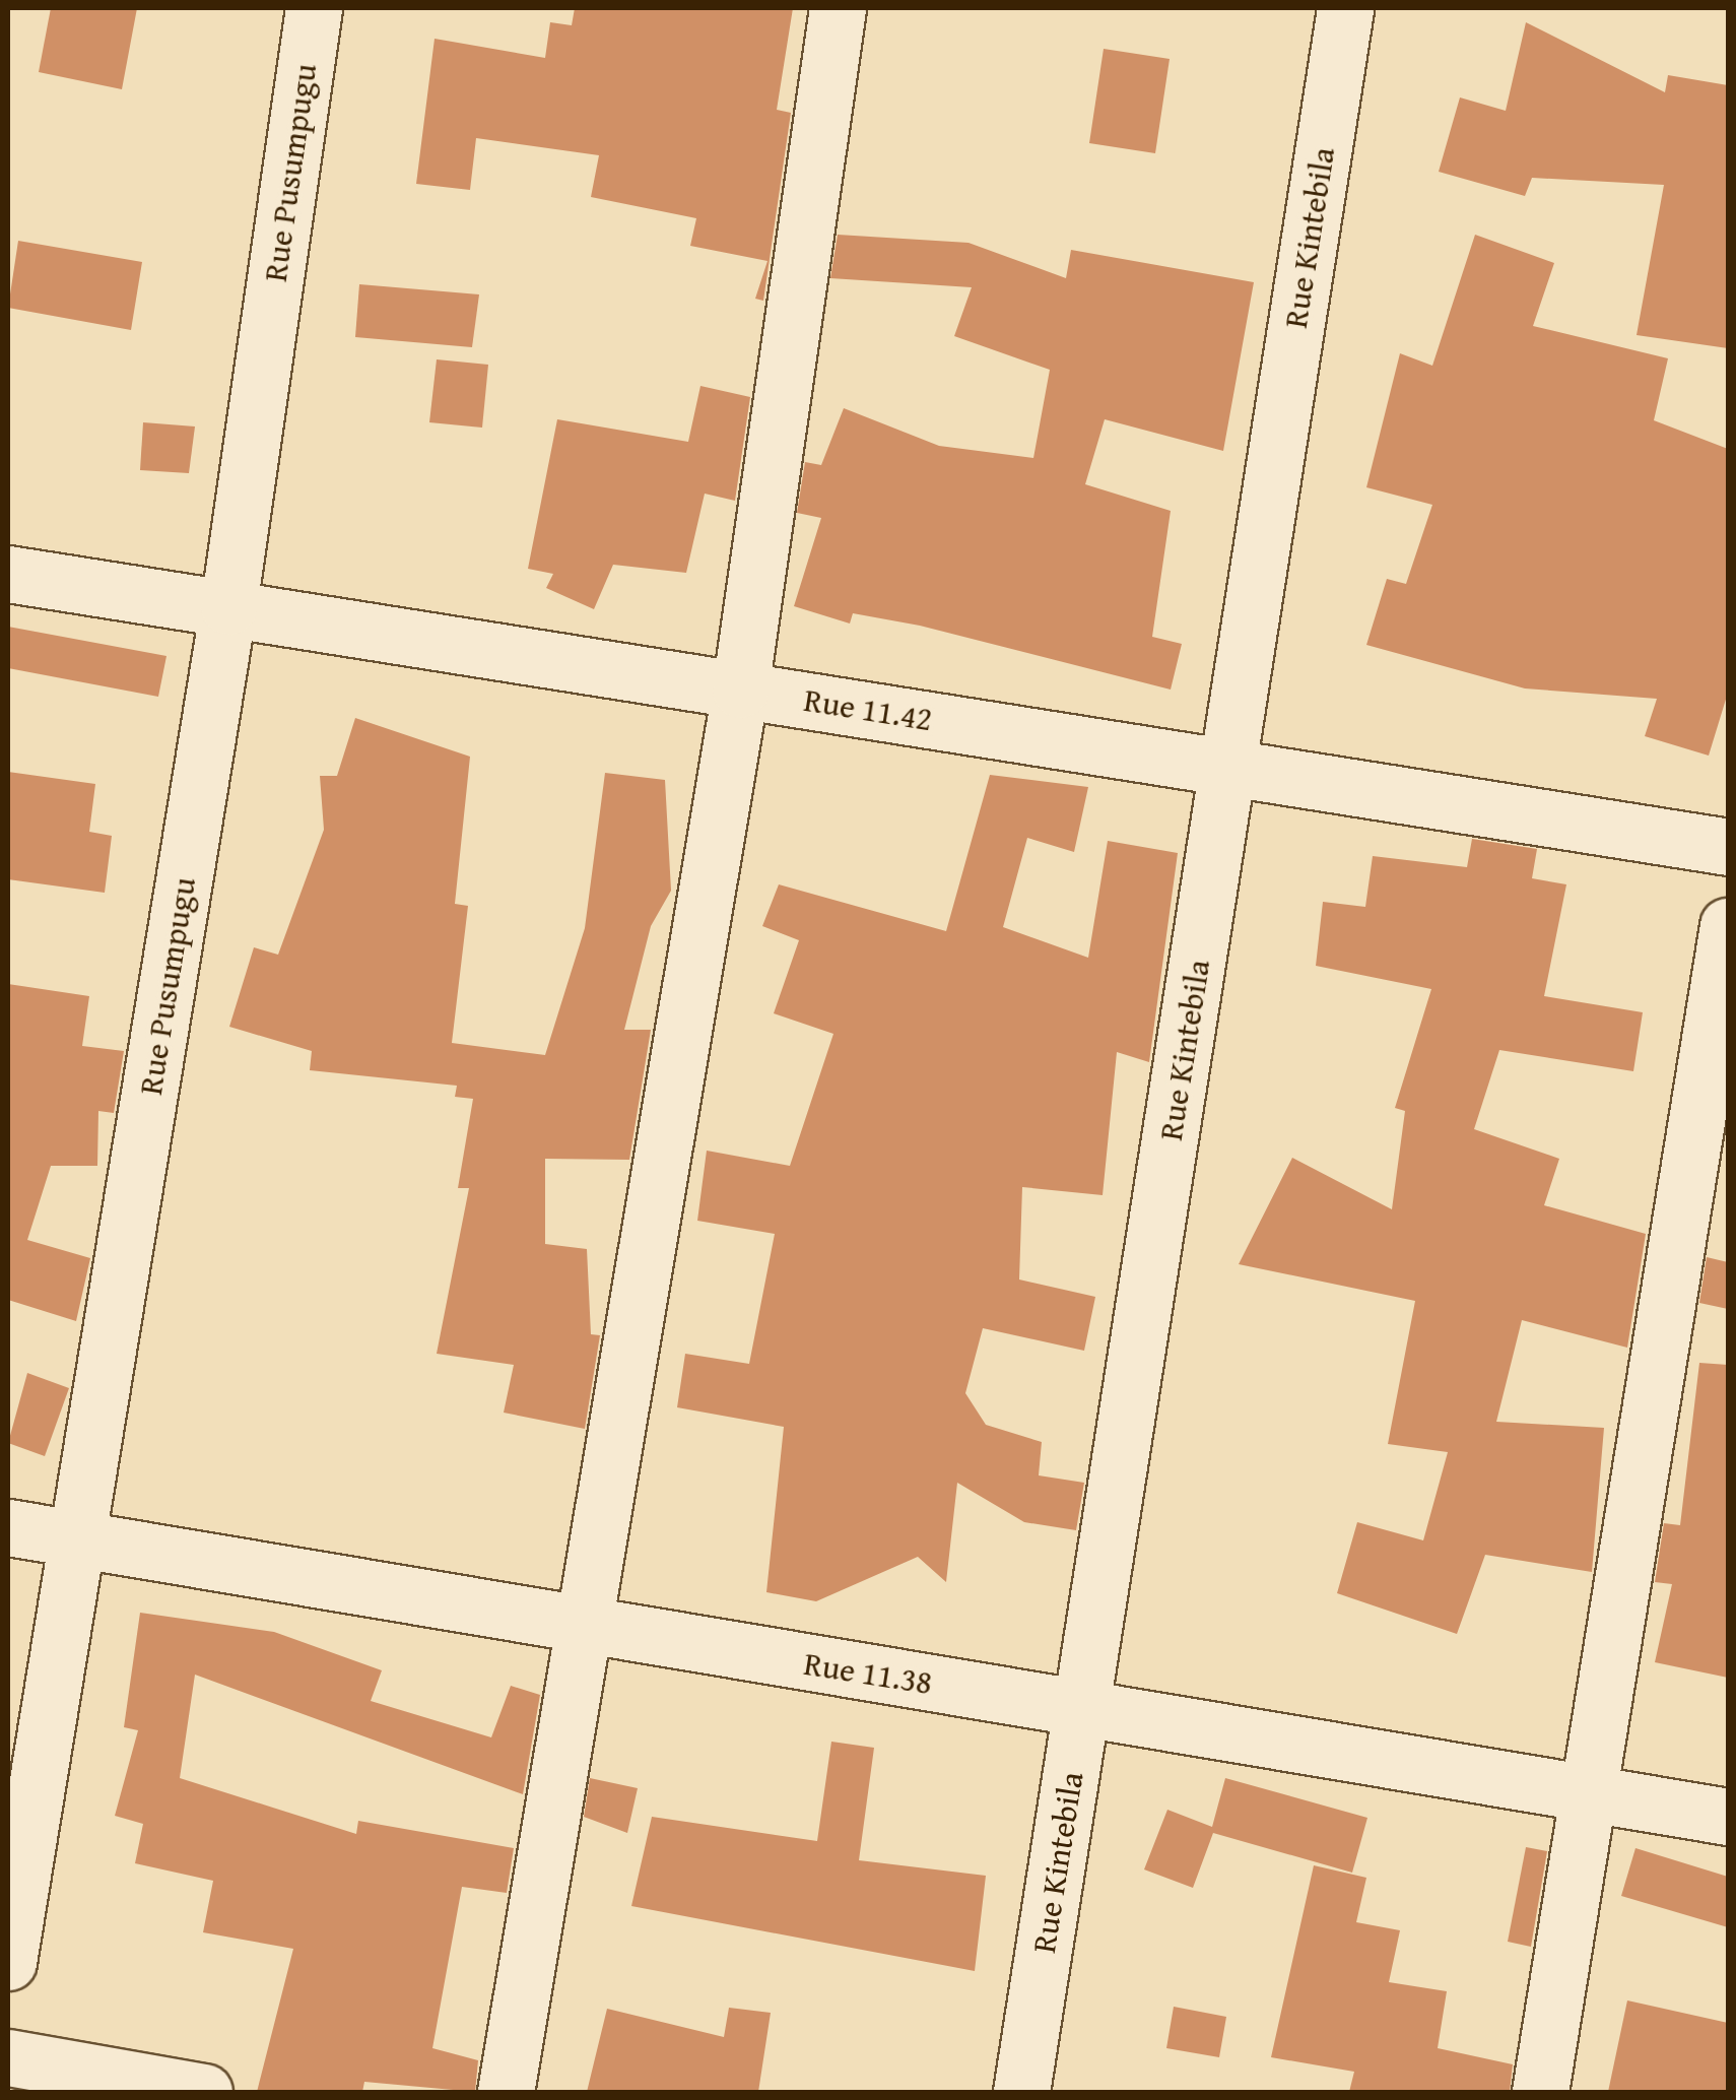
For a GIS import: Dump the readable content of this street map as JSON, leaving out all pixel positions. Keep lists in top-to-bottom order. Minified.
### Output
{"streets":{"street":["Rue Pusumpugu","Rue Kintebila","Rue 11.42","Rue 11.38"]},"crossings":[["Rue Pusumpugu","Rue 11.42"],["Rue Pusumpugu","Rue 11.38"],["Rue Kintebila","Rue 11.42"],["Rue Kintebila","Rue 11.38"]]}
